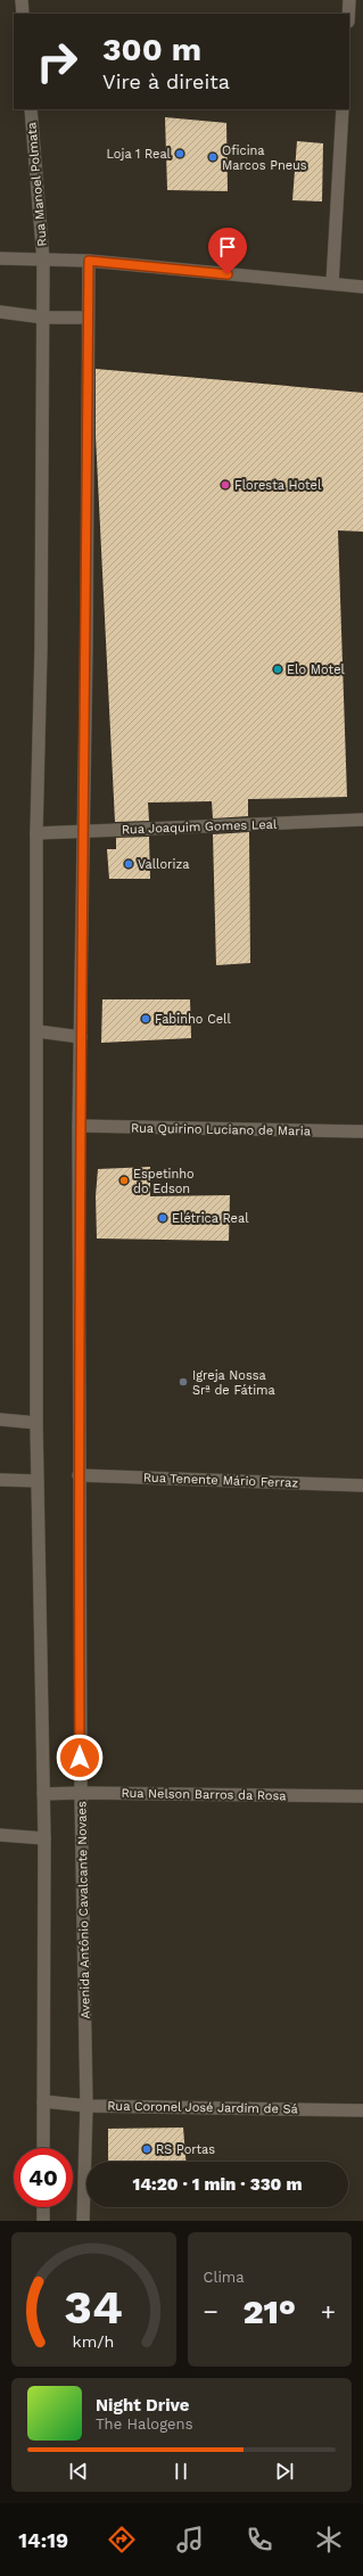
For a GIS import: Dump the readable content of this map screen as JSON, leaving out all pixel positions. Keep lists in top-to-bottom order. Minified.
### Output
{"streets":{"street":["Rua Manoel Polmata","Rua Joaquim Gomes Leal","Rua Quirino Luciano de Maria","Rua Tenente Mário Ferraz","Rua Nelson Barros da Rosa","Avenida Antônio Cavalcante Novaes","Rua Coronel José Jardim de Sá"]},"crossings":[["Rua Manoel Polmata","Rua Joaquim Gomes Leal"],["Rua Manoel Polmata","Rua Nelson Barros da Rosa"],["Rua Manoel Polmata","Rua Coronel José Jardim de Sá"],["Rua Joaquim Gomes Leal","Avenida Antônio Cavalcante Novaes"],["Rua Quirino Luciano de Maria","Avenida Antônio Cavalcante Novaes"],["Rua Tenente Mário Ferraz","Avenida Antônio Cavalcante Novaes"],["Rua Nelson Barros da Rosa","Avenida Antônio Cavalcante Novaes"],["Avenida Antônio Cavalcante Novaes","Rua Coronel José Jardim de Sá"]],"places":["Loja 1 Real","Oficina Marcos Pneus","Floresta Hotel","Elo Motel","Valloriza","Fabinho Cell","Espetinho do Edson","Elétrica Real","Igreja Nossa Srª de Fátima","RS Portas"],"page":{"turn":["300 m","Vire à direita"],"limit":"40","trip":"14:20 · 1 min · 330 m","tile":"Clima","heat":["−","21°","+"],"song":["Night Drive","The Halogens"],"tabs":"14:19","gauge":["34","km/h"]}}
